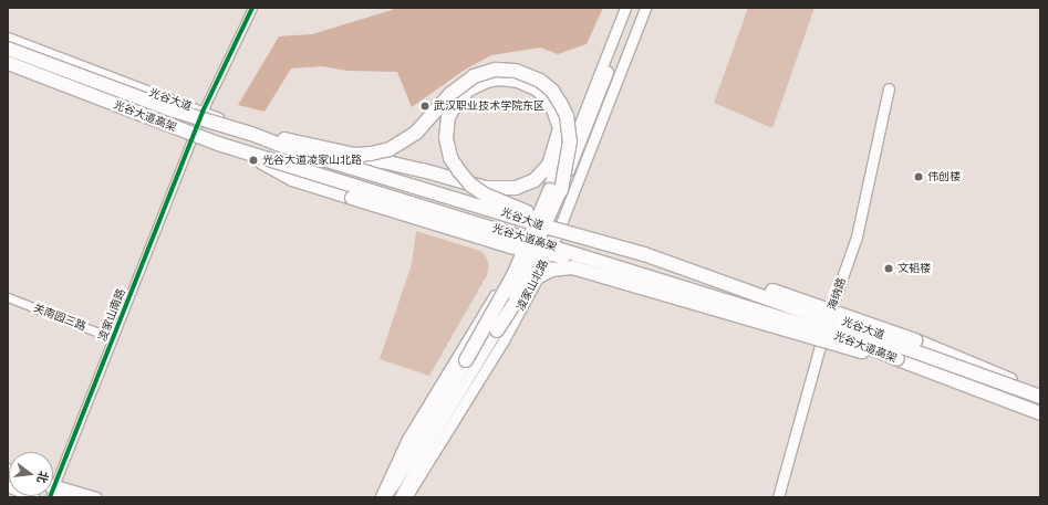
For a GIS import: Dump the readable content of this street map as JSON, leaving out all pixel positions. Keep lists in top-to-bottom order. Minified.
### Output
{"streets":{"highway":["光谷大道高架"],"main road":["光谷大道","凌家山北路","海纳路"],"street":["凌家山南路","关南园三路"]},"crossings":[["光谷大道","凌家山北路"],["光谷大道","海纳路"],["光谷大道","凌家山南路"],["凌家山南路","关南园三路"]],"places":["武汉职业技术学院东区","光谷大道凌家山北路","伟创楼","文韬楼"],"north":"right"}
